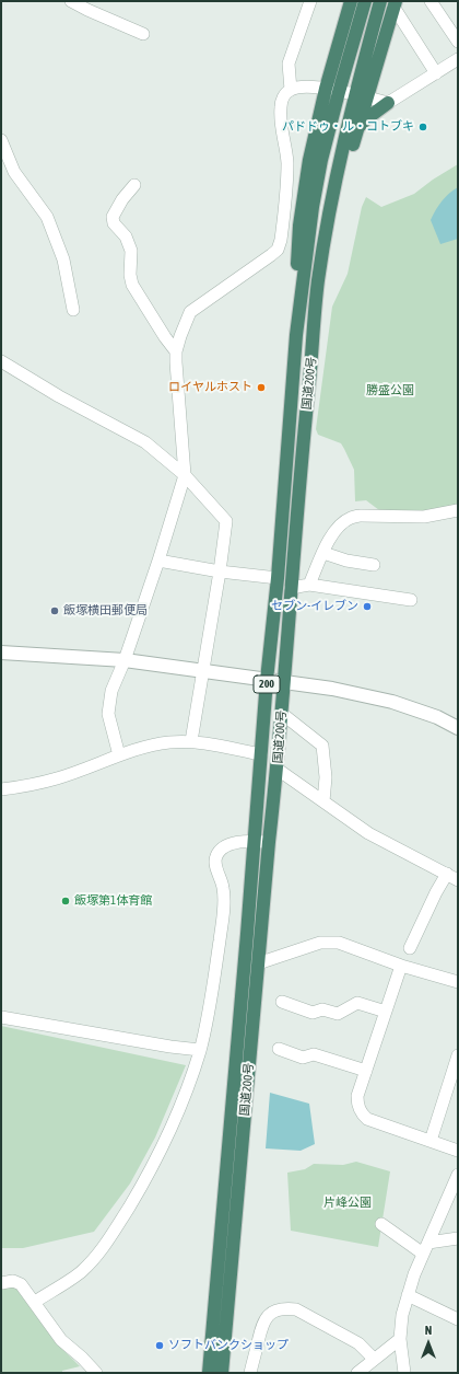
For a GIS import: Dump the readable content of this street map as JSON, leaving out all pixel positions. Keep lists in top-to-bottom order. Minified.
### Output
{"streets":{"highway":["国道200号","200"]},"parks":["勝盛公園","片峰公園"],"places":["パドドゥ・ル・コトブキ","ロイヤルホスト","セブン-イレブン","飯塚横田郵便局","飯塚第1体育館","ソフトバンクショップ"],"north":"top"}
